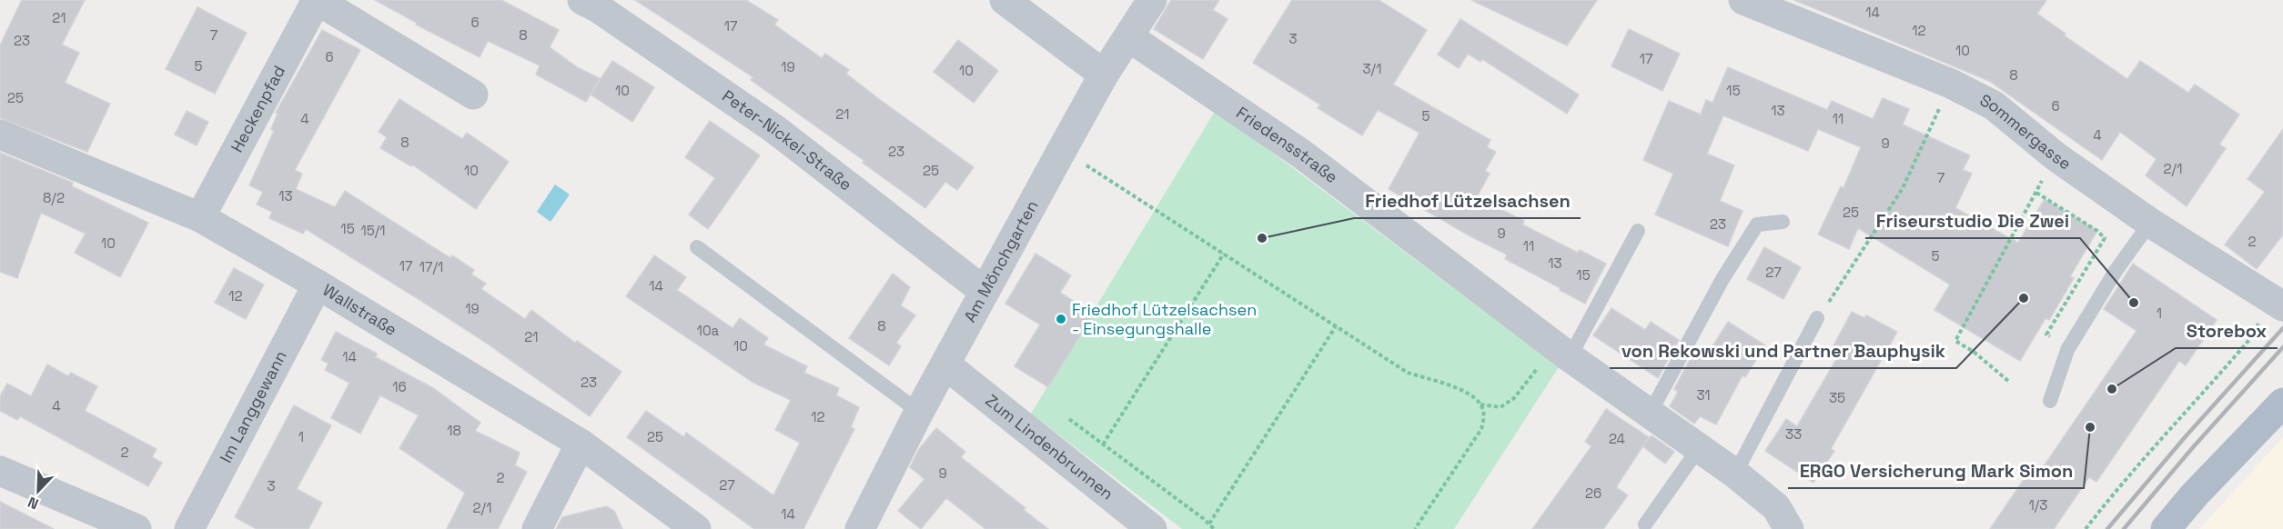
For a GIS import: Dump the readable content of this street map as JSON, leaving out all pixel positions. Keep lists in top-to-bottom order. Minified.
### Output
{"streets":{"street":["Heckenpfad","Sommergasse","Peter-Nickel-Straße","Friedensstraße","Am Mönchgarten","Wallstraße","Im Langgewann","Zum Lindenbrunnen"]},"crossings":[["Heckenpfad","Wallstraße"],["Peter-Nickel-Straße","Am Mönchgarten"],["Friedensstraße","Am Mönchgarten"],["Am Mönchgarten","Zum Lindenbrunnen"],["Wallstraße","Im Langgewann"]],"places":["Friedhof Lützelsachsen","von Rekowski und Partner Bauphysik","Friseurstudio Die Zwei","Friedhof Lützelsachsen - Einsegungshalle","Storebox","ERGO Versicherung Mark Simon"],"house_numbers":["14","21","6","17","12","7","8","3","23","10","6","17","5","19","3/1","10","8","10","15","25","6","13","21","5","4","11","4","8","9","23","2/1","10","25","7","13","8/2","25","23","15","15/1","9","2","10","11","5","13","17","17/1","27","15","14","12","19","1","8","10a","21","10","14","23","16","31","35","4","12","18","33","1","25","24","2","9","2","27","3","26","1/3","2/1","14"],"north":"bottom left"}
